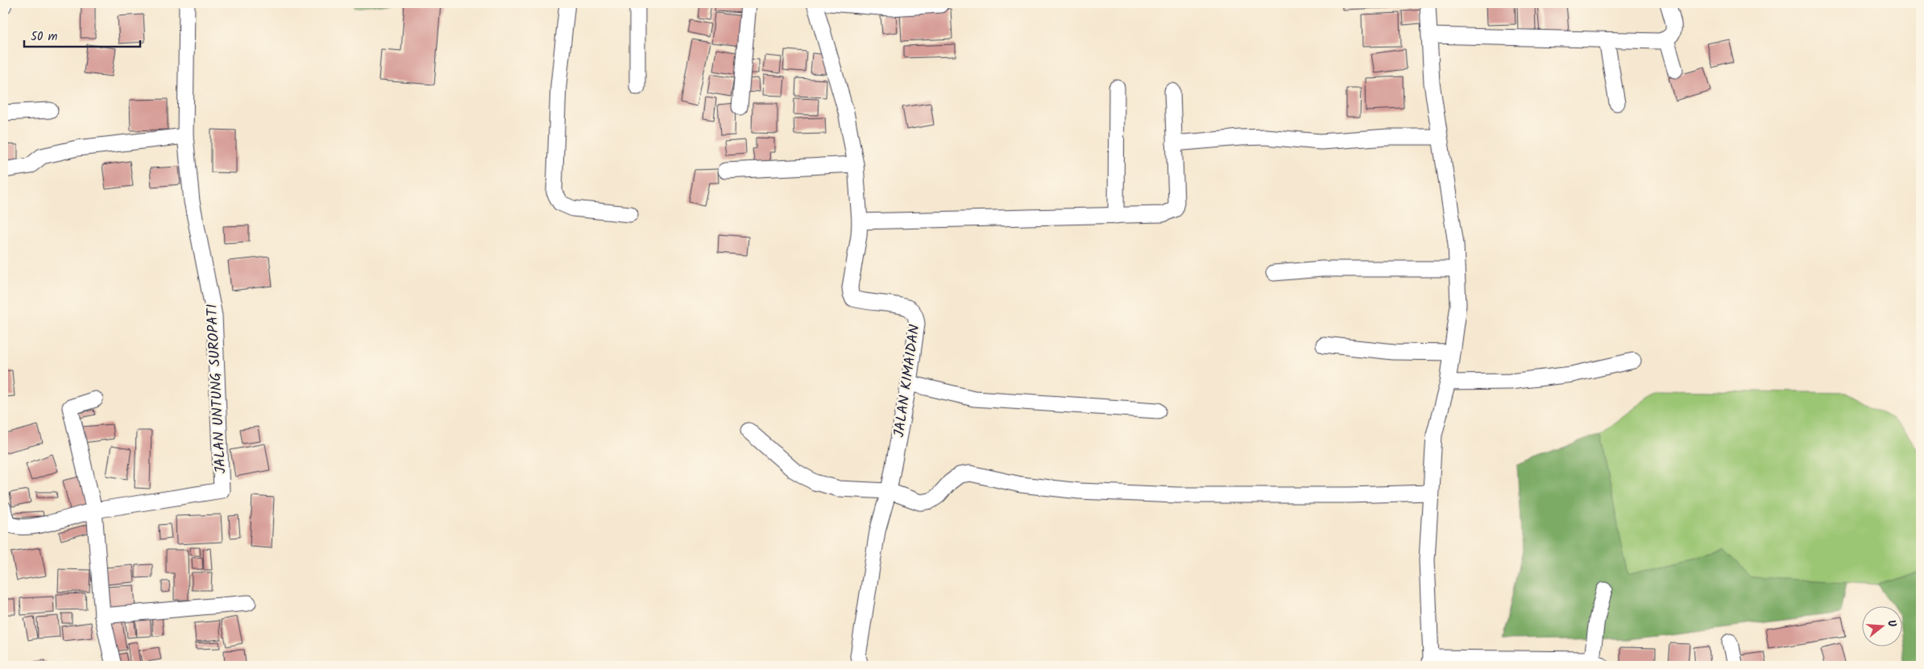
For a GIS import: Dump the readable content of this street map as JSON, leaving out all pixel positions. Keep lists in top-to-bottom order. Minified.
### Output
{"streets":{"street":["JALAN KIMAIDAN","JALAN UNTUNG SUROPATI"]},"scale_bar":"50 m","north":"right"}
